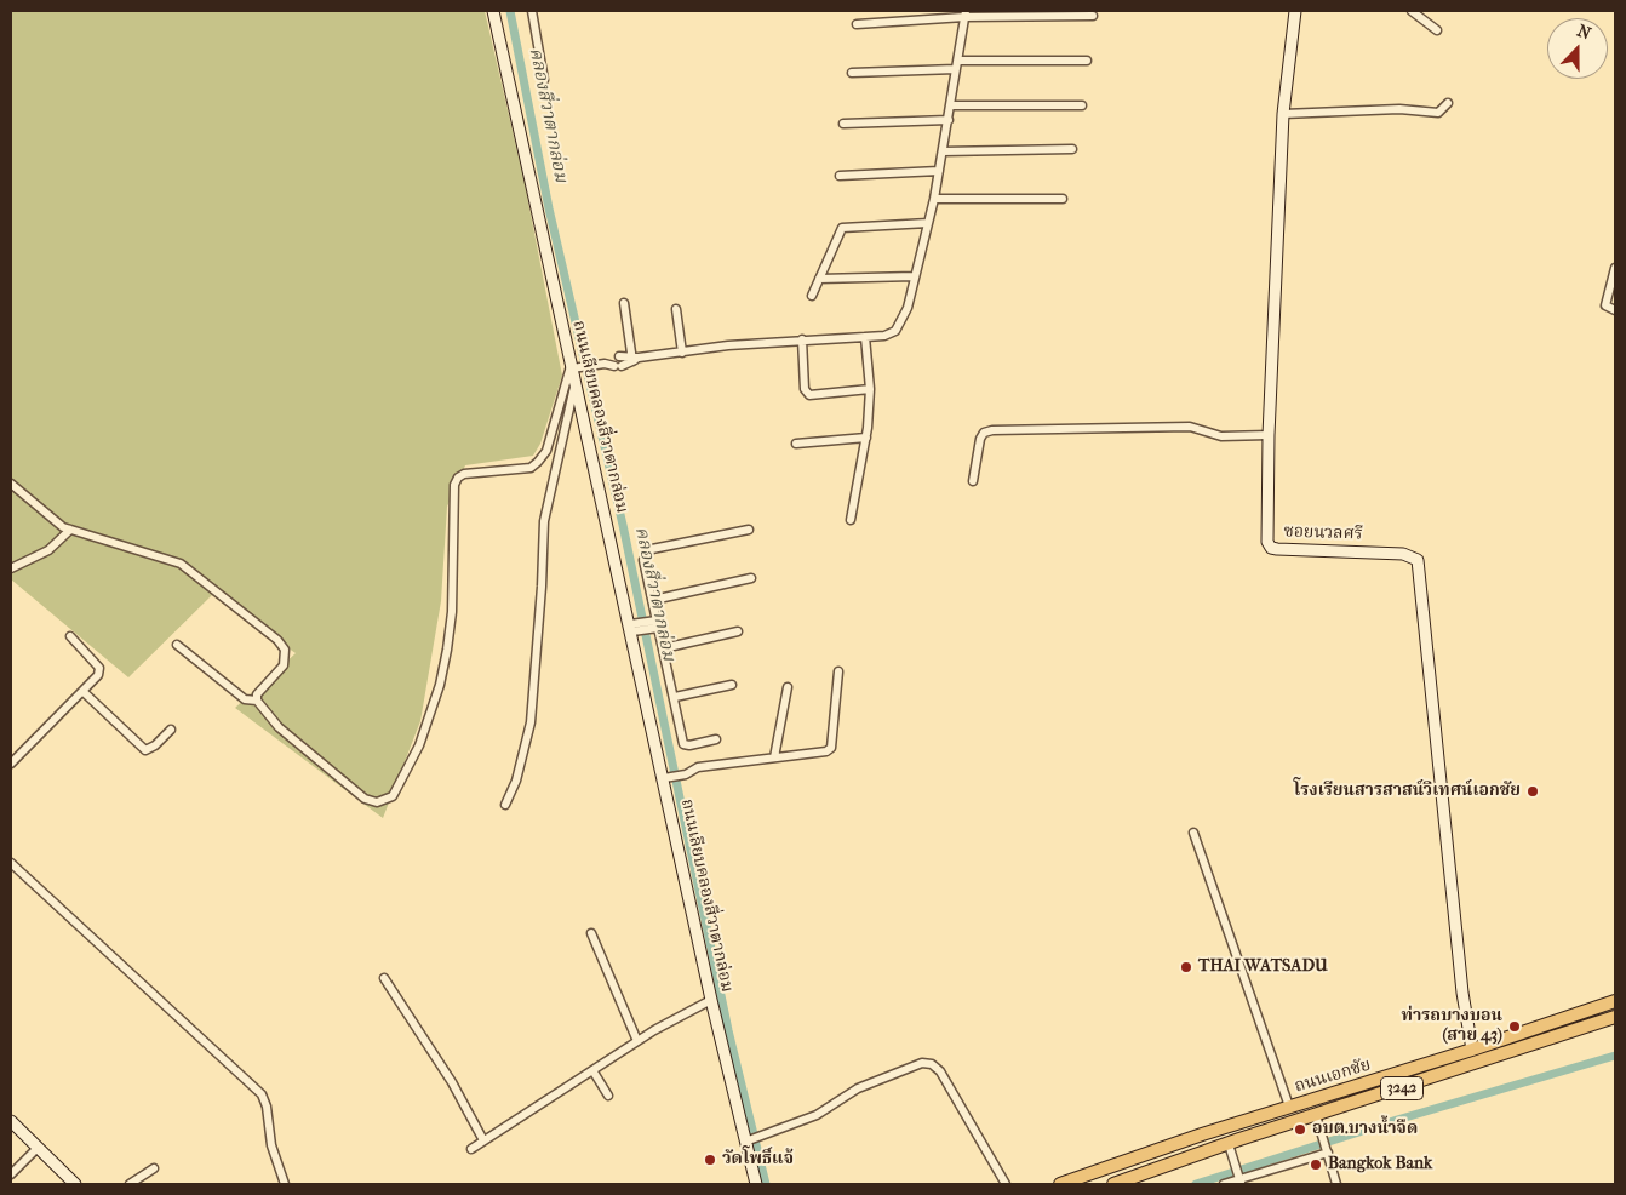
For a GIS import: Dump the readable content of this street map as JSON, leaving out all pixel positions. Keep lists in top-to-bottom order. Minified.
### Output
{"streets":{"main road":["ถนนเอกชัย","3242"],"street":["ถนนเลียบคลองสี่วาตากล่อม","ซอยนวลศรี"]},"crossings":[["ซอยนวลศรี","ถนนเอกชัย"]],"water":["คลองสี่วาตากล่อม"],"places":["โรงเรียนสารสาสน์วิเทศน์เอกชัย","THAI WATSADU","ท่ารถบางบอน (สาย 43)","อบต.บางน้ำจืด","วัดโพธิ์แจ้","Bangkok Bank"],"north":"top"}
